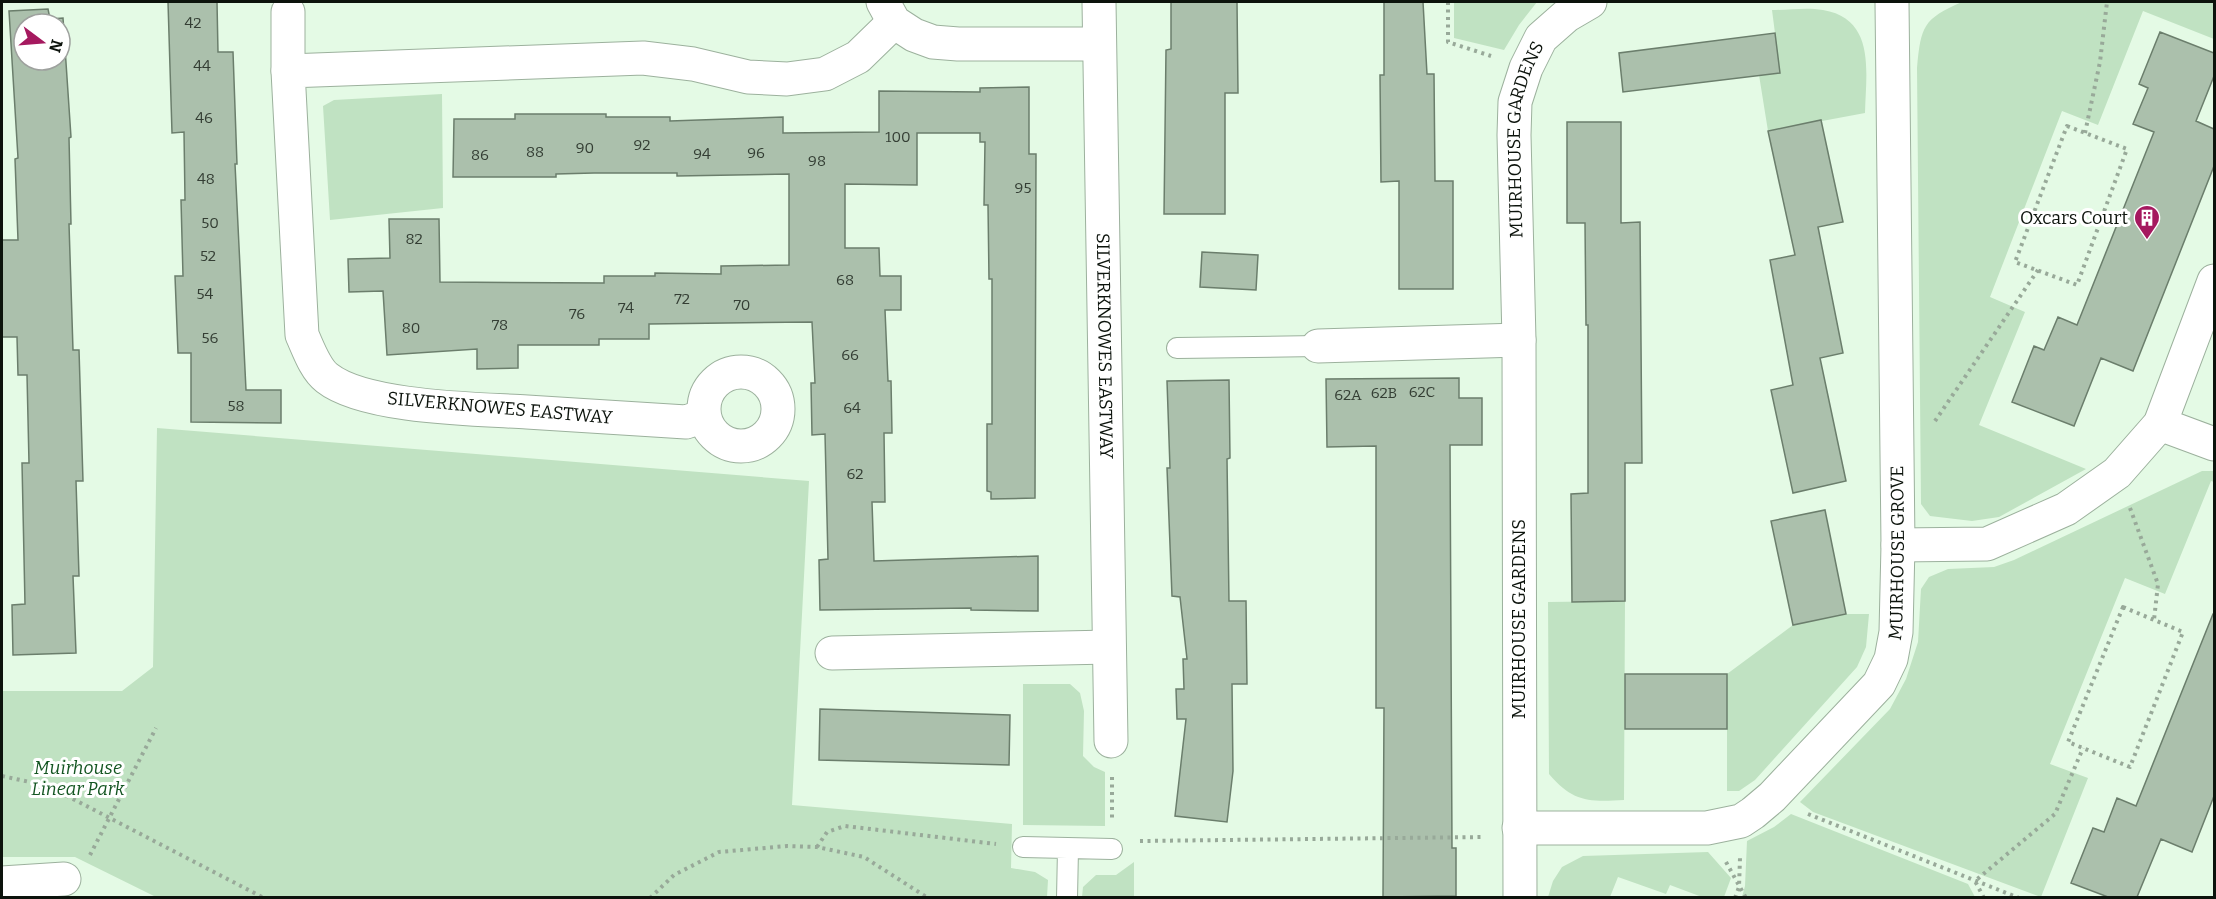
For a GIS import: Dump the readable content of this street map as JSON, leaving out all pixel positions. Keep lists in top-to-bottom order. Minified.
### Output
{"streets":{"street":["MUIRHOUSE GARDENS","SILVERKNOWES EASTWAY","MUIRHOUSE GROVE"]},"crossings":[["MUIRHOUSE GARDENS","MUIRHOUSE GROVE"]],"parks":["Muirhouse Linear Park"],"places":{"building":["Oxcars Court"]},"house_numbers":["42","44","46","100","92","90","88","96","94","86","98","48","95","50","82","52","68","54","72","70","74","76","78","80","56","66","62C","62B","62A","58","64","62"],"north":"right"}
